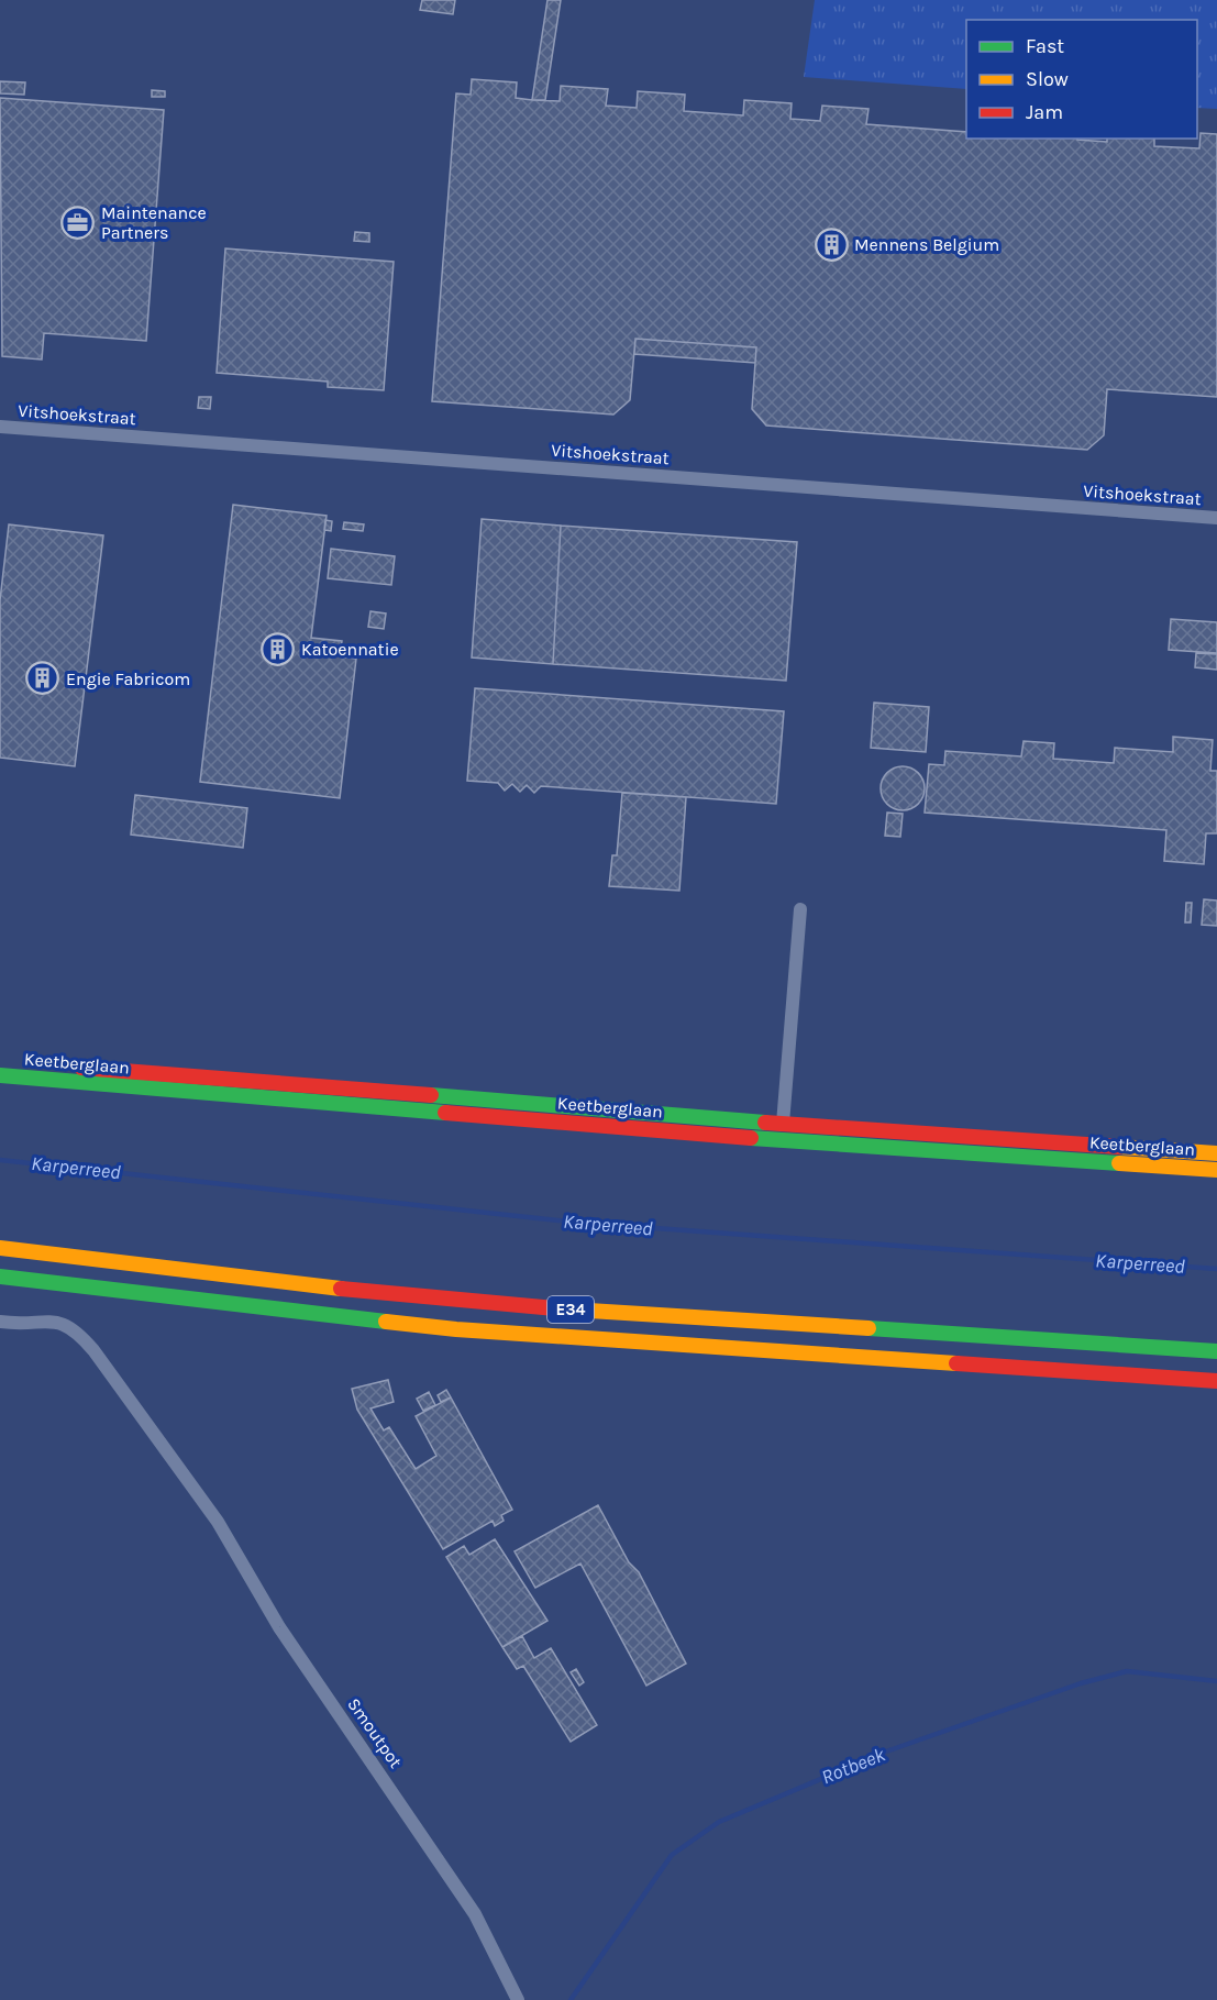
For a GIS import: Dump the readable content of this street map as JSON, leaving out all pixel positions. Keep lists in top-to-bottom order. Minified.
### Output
{"streets":{"main road":["Keetberglaan","E34"],"street":["Vitshoekstraat","Smoutpot"]},"water":["Karperreed","Rotbeek"],"places":{"office":["Maintenance Partners"],"building":["Mennens Belgium","Katoennatie","Engie Fabricom"]},"legend":["Fast","Slow","Jam"]}
